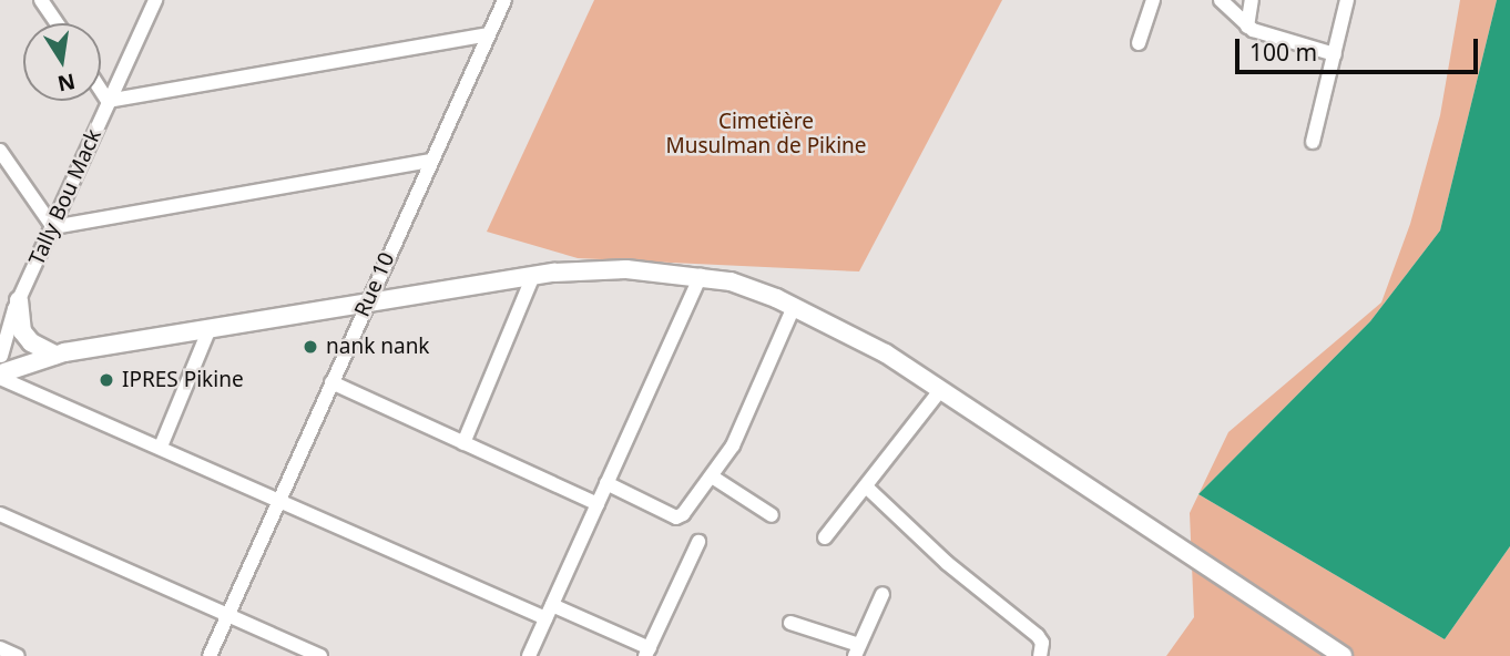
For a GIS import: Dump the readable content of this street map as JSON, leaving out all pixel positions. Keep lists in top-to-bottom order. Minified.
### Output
{"streets":{"street":["Tally Bou Mack","Rue 10"]},"parks":["Cimetière Musulman de Pikine"],"places":["nank nank","IPRES Pikine"],"scale_bar":"100 m","north":"bottom"}
